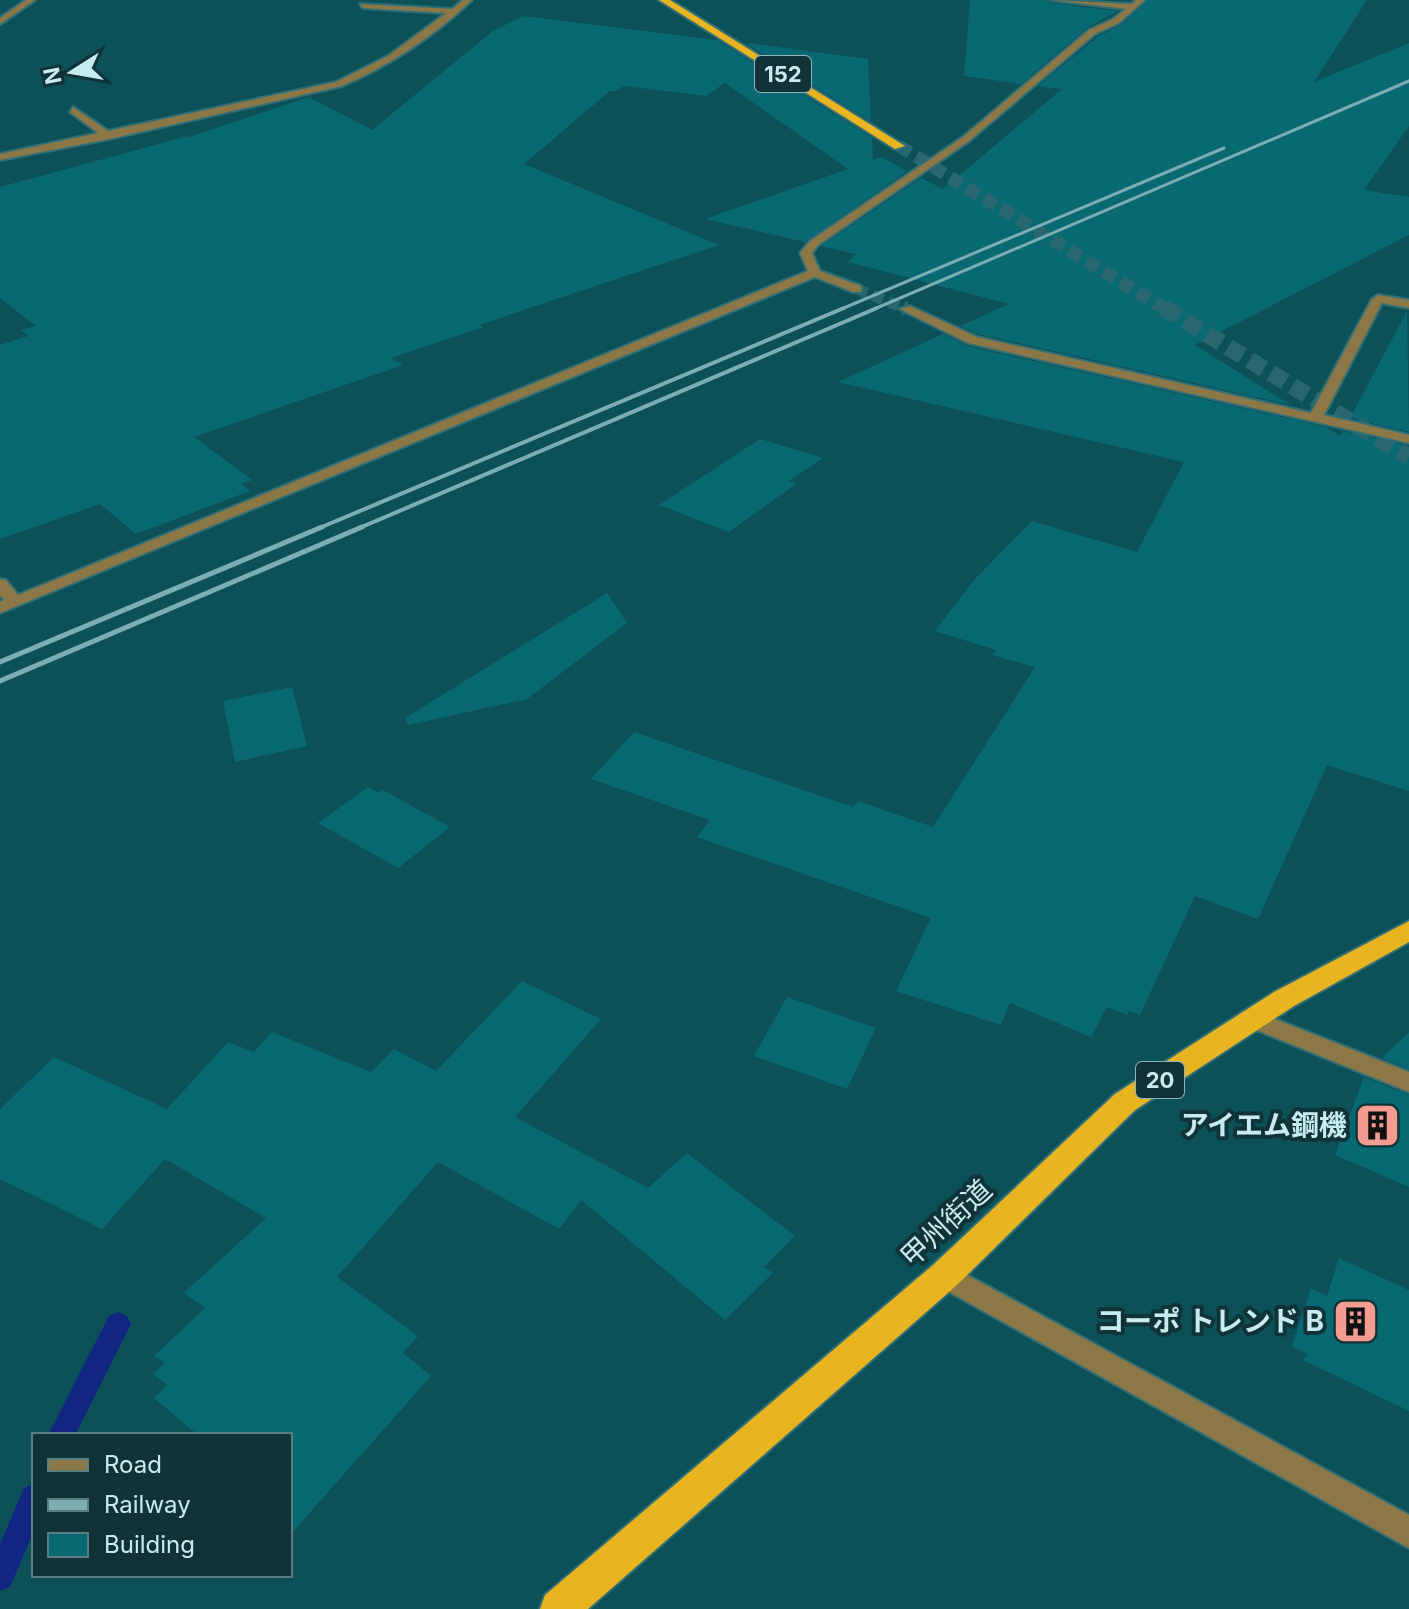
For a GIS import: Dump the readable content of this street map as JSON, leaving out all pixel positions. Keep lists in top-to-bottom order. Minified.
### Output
{"streets":{"highway":["152","20","甲州街道"]},"places":{"building":["アイエム鋼機","コーポ トレンド B"]},"legend":["Road","Railway","Building"],"north":"left"}
